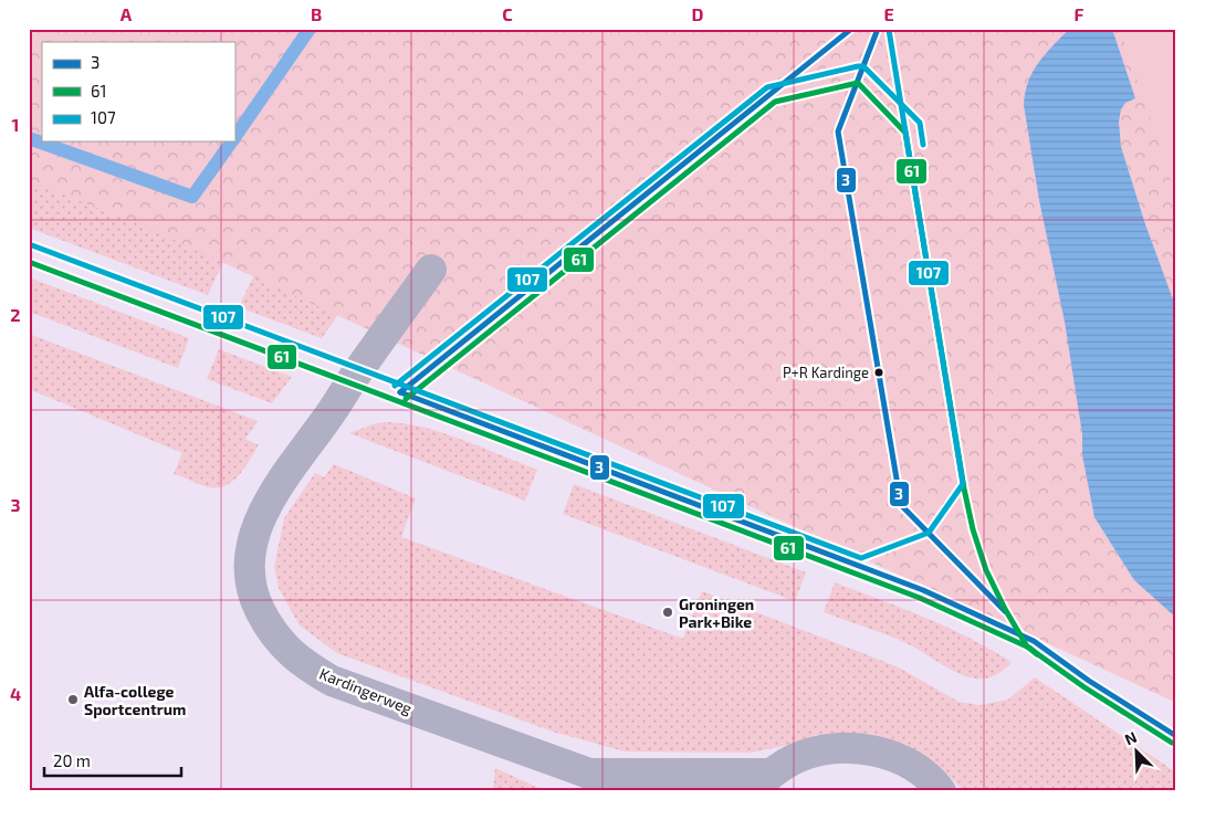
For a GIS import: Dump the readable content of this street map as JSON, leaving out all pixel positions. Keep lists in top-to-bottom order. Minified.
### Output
{"streets":{"street":["Kardingerweg"]},"places":["P+R Kardinge","Groningen Park+Bike","Alfa-college Sportcentrum"],"lines":["transit line 3","transit line 107","transit line 61"],"legend":["3","61","107"],"scale_bar":"20 m","north":"top left","grid":{"columns":["A","B","C","D","E","F"],"rows":["1","2","3","4"]}}
